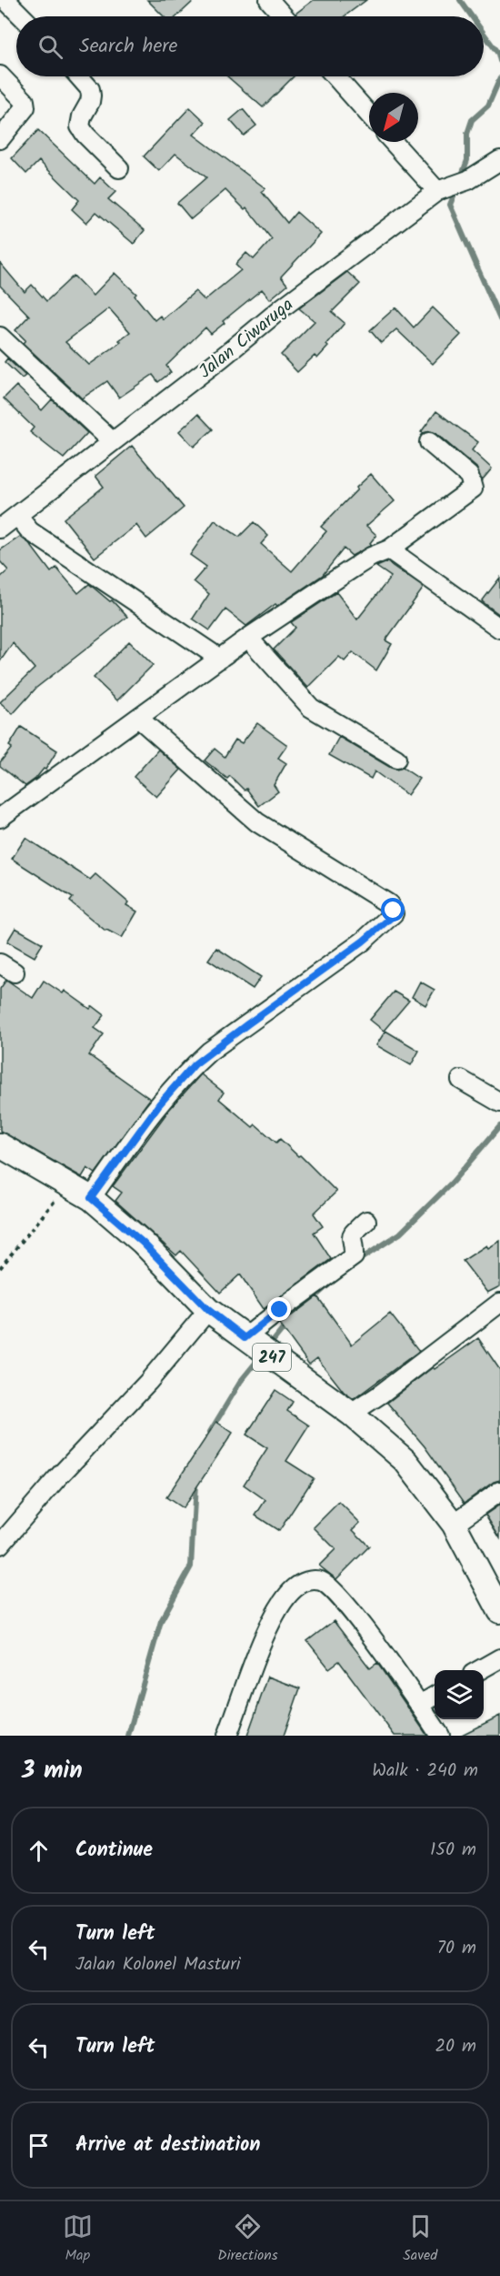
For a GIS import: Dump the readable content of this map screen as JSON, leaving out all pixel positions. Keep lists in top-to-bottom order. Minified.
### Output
{"streets":{"main road":["247"],"street":["Jalan Ciwaruga"]},"north":"bottom left","page":{"search":"Search here","heading":["3 min","Walk · 240 m"],"list":[["Continue","150 m"],["Turn left","Jalan Kolonel Masturi","70 m"],["Turn left","20 m"],"Arrive at destination"],"nav":["Map","Directions","Saved"]}}
